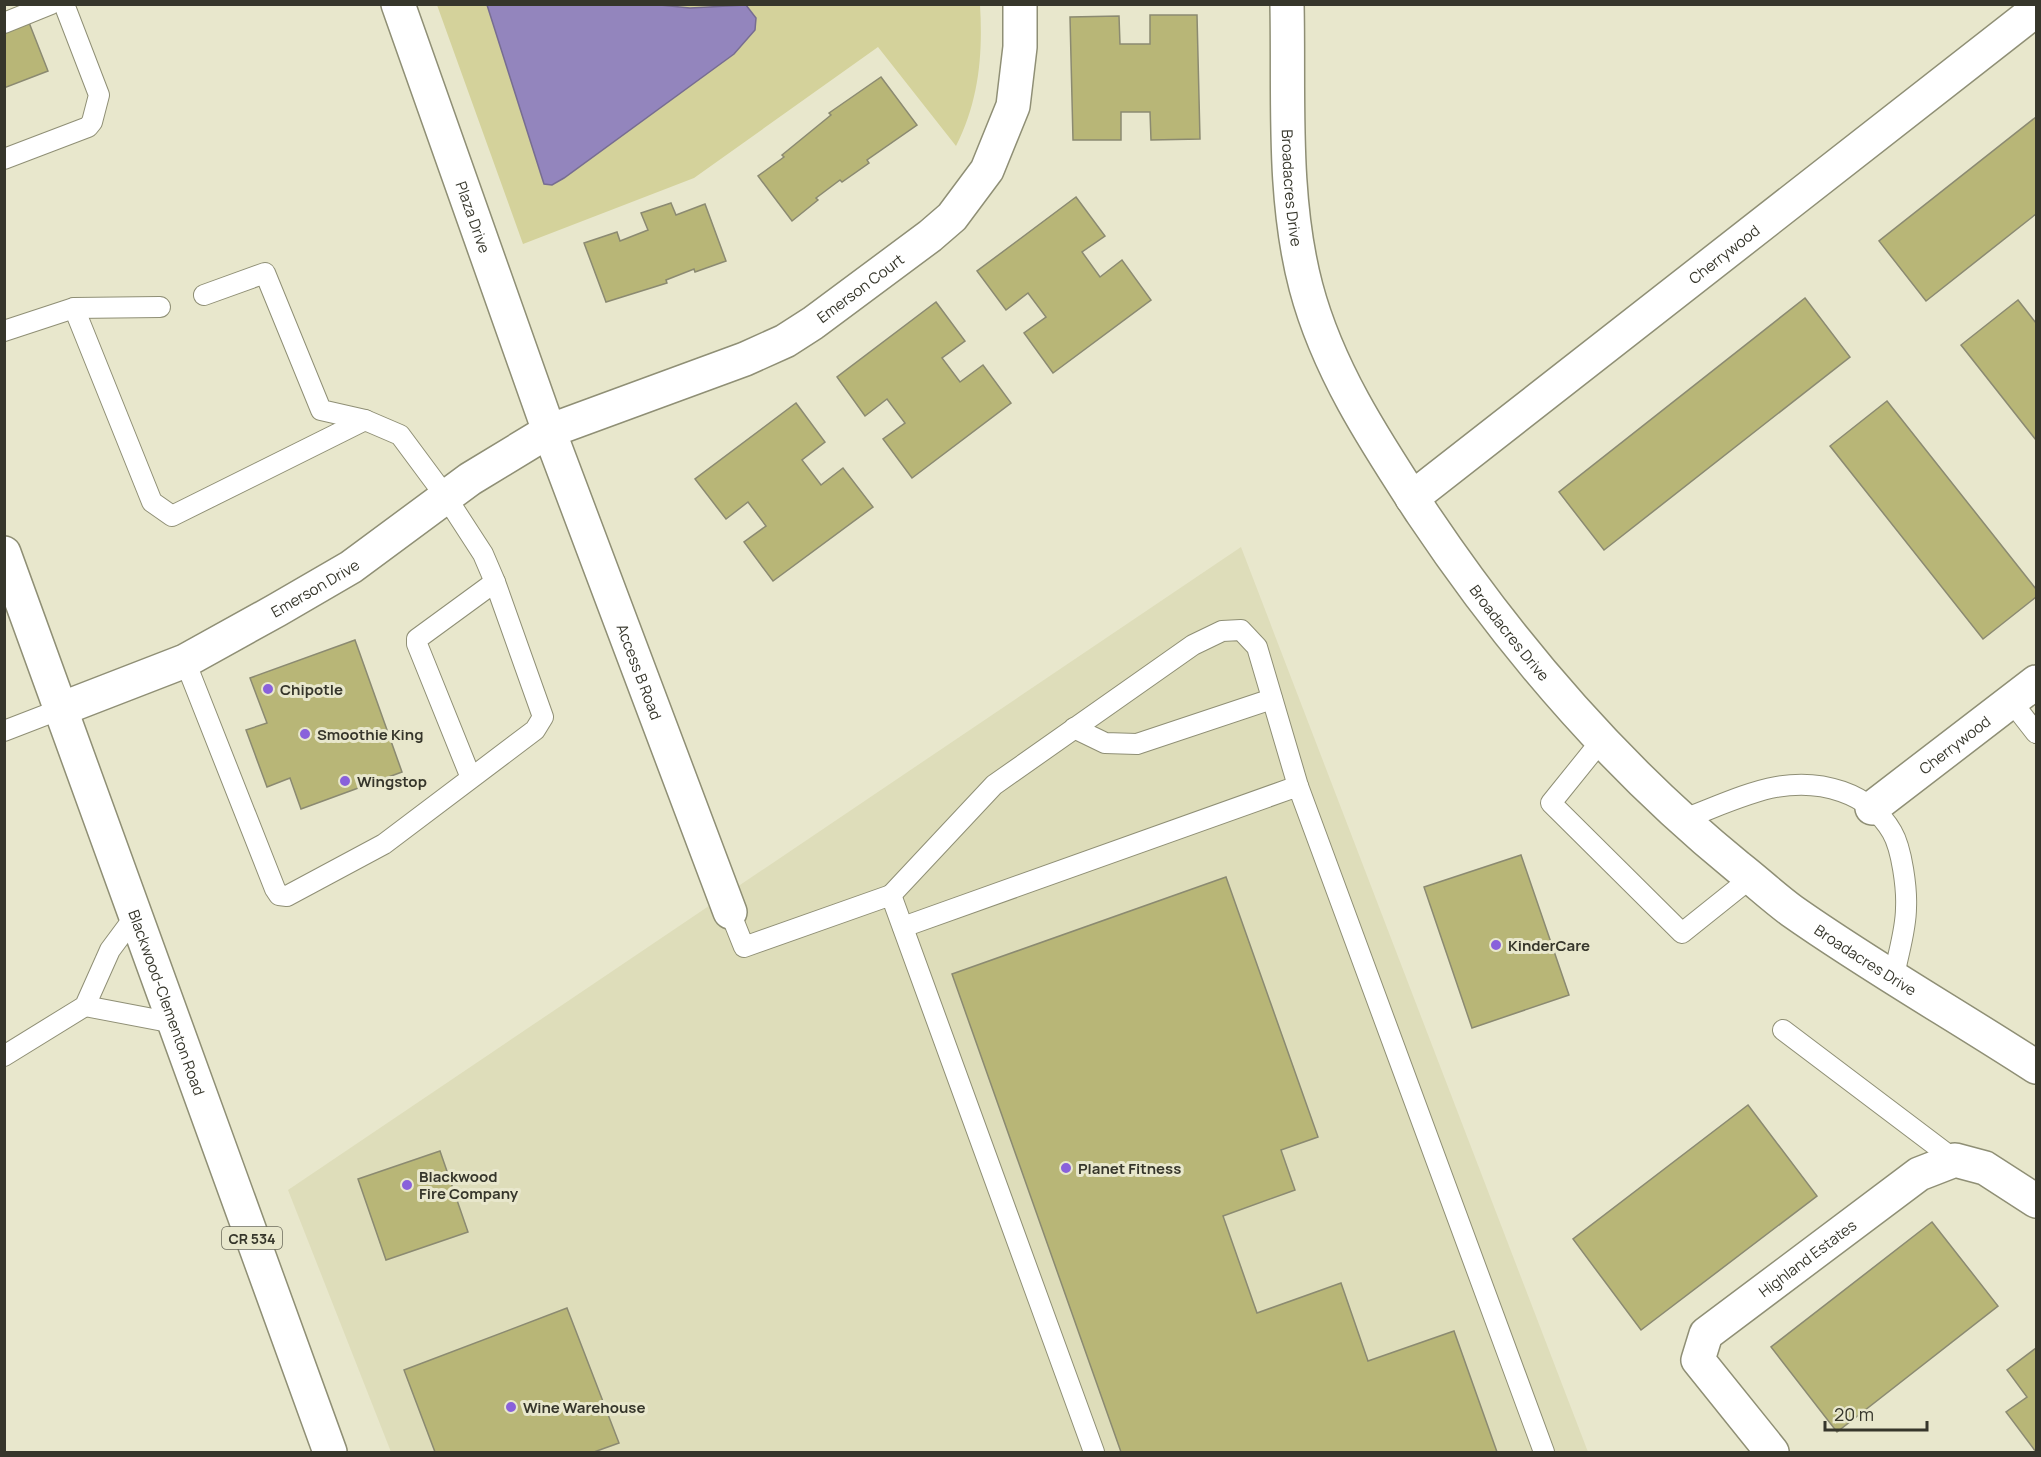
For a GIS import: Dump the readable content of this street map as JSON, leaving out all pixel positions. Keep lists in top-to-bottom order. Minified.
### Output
{"streets":{"street":["Broadacres Drive","Plaza Drive","Cherrywood","Emerson Court","Emerson Drive","Access B Road","Blackwood-Clementon Road","CR 534","Highland Estates"]},"crossings":[["Broadacres Drive","Cherrywood"],["Plaza Drive","Emerson Court"],["Plaza Drive","Emerson Drive"],["Plaza Drive","Access B Road"],["Emerson Court","Emerson Drive"],["Emerson Court","Access B Road"],["Emerson Drive","Access B Road"],["Emerson Drive","Blackwood-Clementon Road"]],"places":["Chipotle","Smoothie King","Wingstop","KinderCare","Planet Fitness","Blackwood Fire Company","Wine Warehouse"],"scale_bar":"20 m"}
